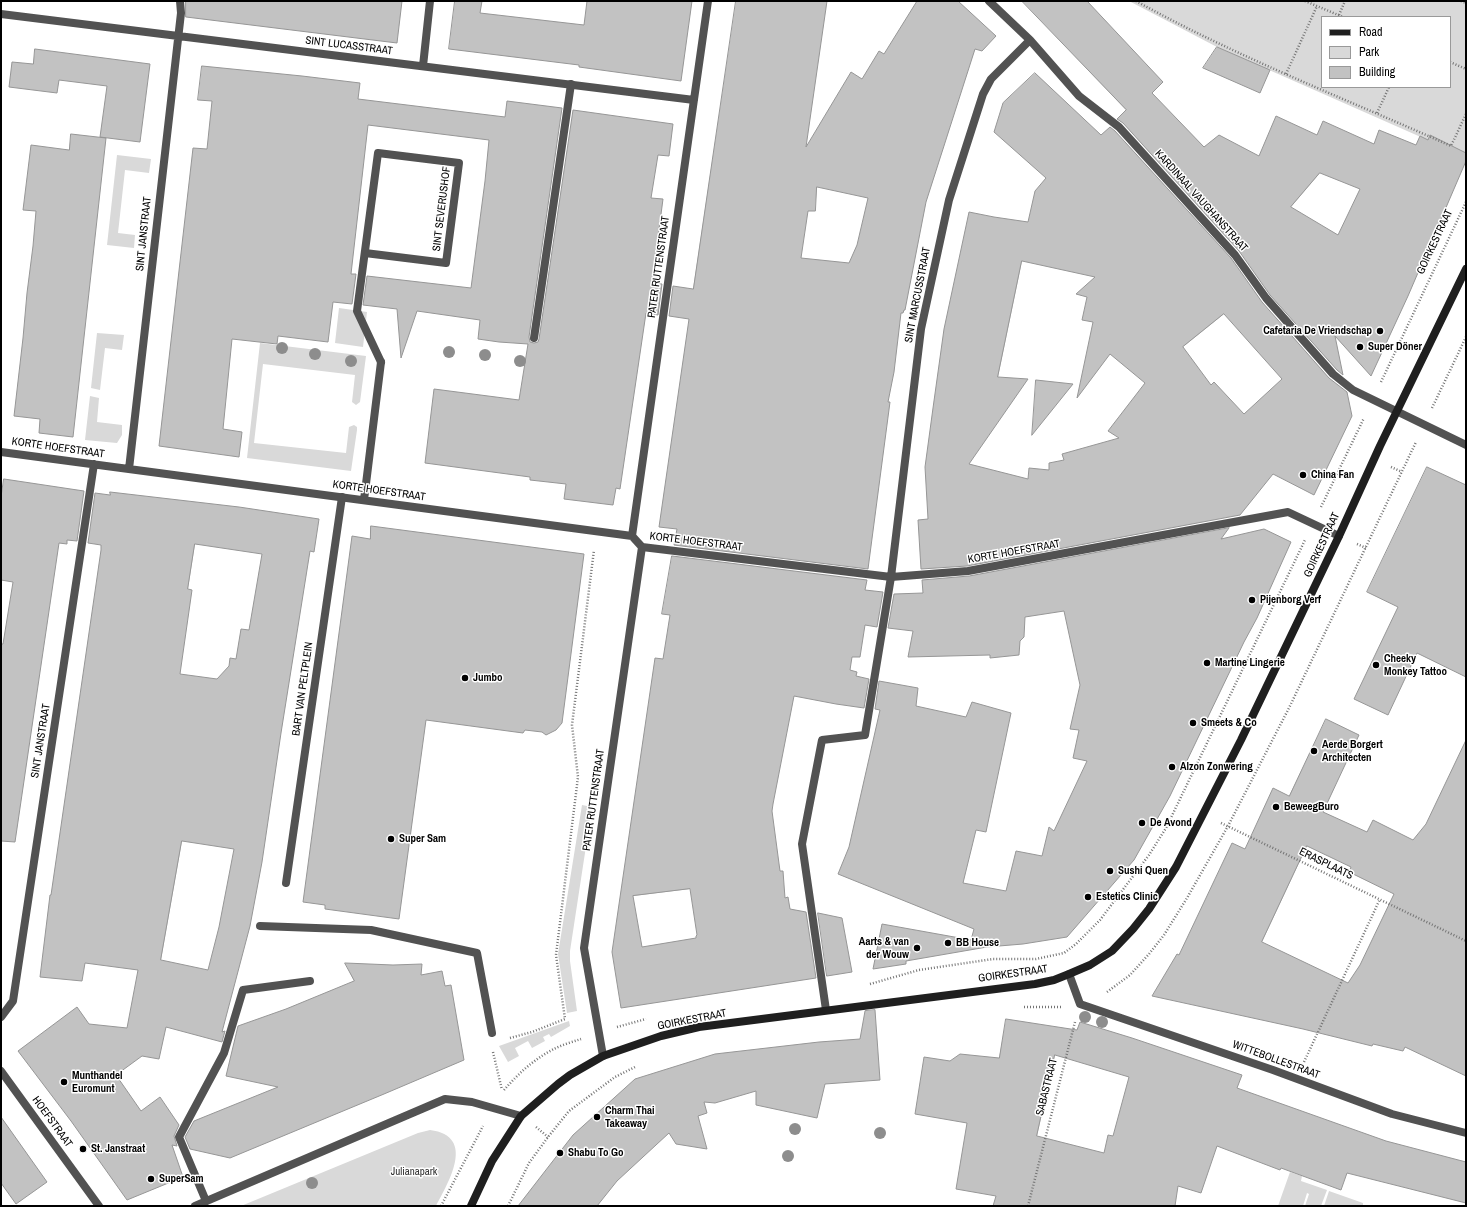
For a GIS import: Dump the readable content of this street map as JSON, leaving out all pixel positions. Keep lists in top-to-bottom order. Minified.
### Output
{"streets":{"street":["SINT LUCASSTRAAT","KARDINAAL VAUGHANSTRAAT","SINT SEVERUSHOF","SINT JANSTRAAT","GOIRKESTRAAT","PATER RUTTENSTRAAT","SINT MARCUSSTRAAT","KORTE HOEFSTRAAT","BART VAN PELTPLEIN","WITTEBOLLESTRAAT","HOEFSTRAAT"],"path":["ERASPLAATS","SABASTRAAT"]},"crossings":[["SINT LUCASSTRAAT","SINT JANSTRAAT"],["SINT LUCASSTRAAT","PATER RUTTENSTRAAT"],["KARDINAAL VAUGHANSTRAAT","GOIRKESTRAAT"],["KARDINAAL VAUGHANSTRAAT","SINT MARCUSSTRAAT"],["SINT SEVERUSHOF","KORTE HOEFSTRAAT"],["SINT JANSTRAAT","KORTE HOEFSTRAAT"],["GOIRKESTRAAT","PATER RUTTENSTRAAT"],["GOIRKESTRAAT","SINT MARCUSSTRAAT"],["GOIRKESTRAAT","KORTE HOEFSTRAAT"],["GOIRKESTRAAT","ERASPLAATS"],["PATER RUTTENSTRAAT","KORTE HOEFSTRAAT"],["SINT MARCUSSTRAAT","KORTE HOEFSTRAAT"],["KORTE HOEFSTRAAT","BART VAN PELTPLEIN"],["WITTEBOLLESTRAAT","SABASTRAAT"]],"parks":["Julianapark"],"places":["Cafetaria De Vriendschap","Super Döner","China Fan","Pijenborg Verf","Martine Lingerie","Cheeky Monkey Tattoo","Jumbo","Smeets & Co","Aerde Borgert Architecten","Alzon Zonwering","BeweegBuro","De Avond","Super Sam","Sushi Quen","Estetics Clinic","BB House","Aarts & van der Wouw","Munthandel Euromunt","Charm Thai Takeaway","St. Janstraat","Shabu To Go","SuperSam"],"legend":["Road","Park","Building"]}
